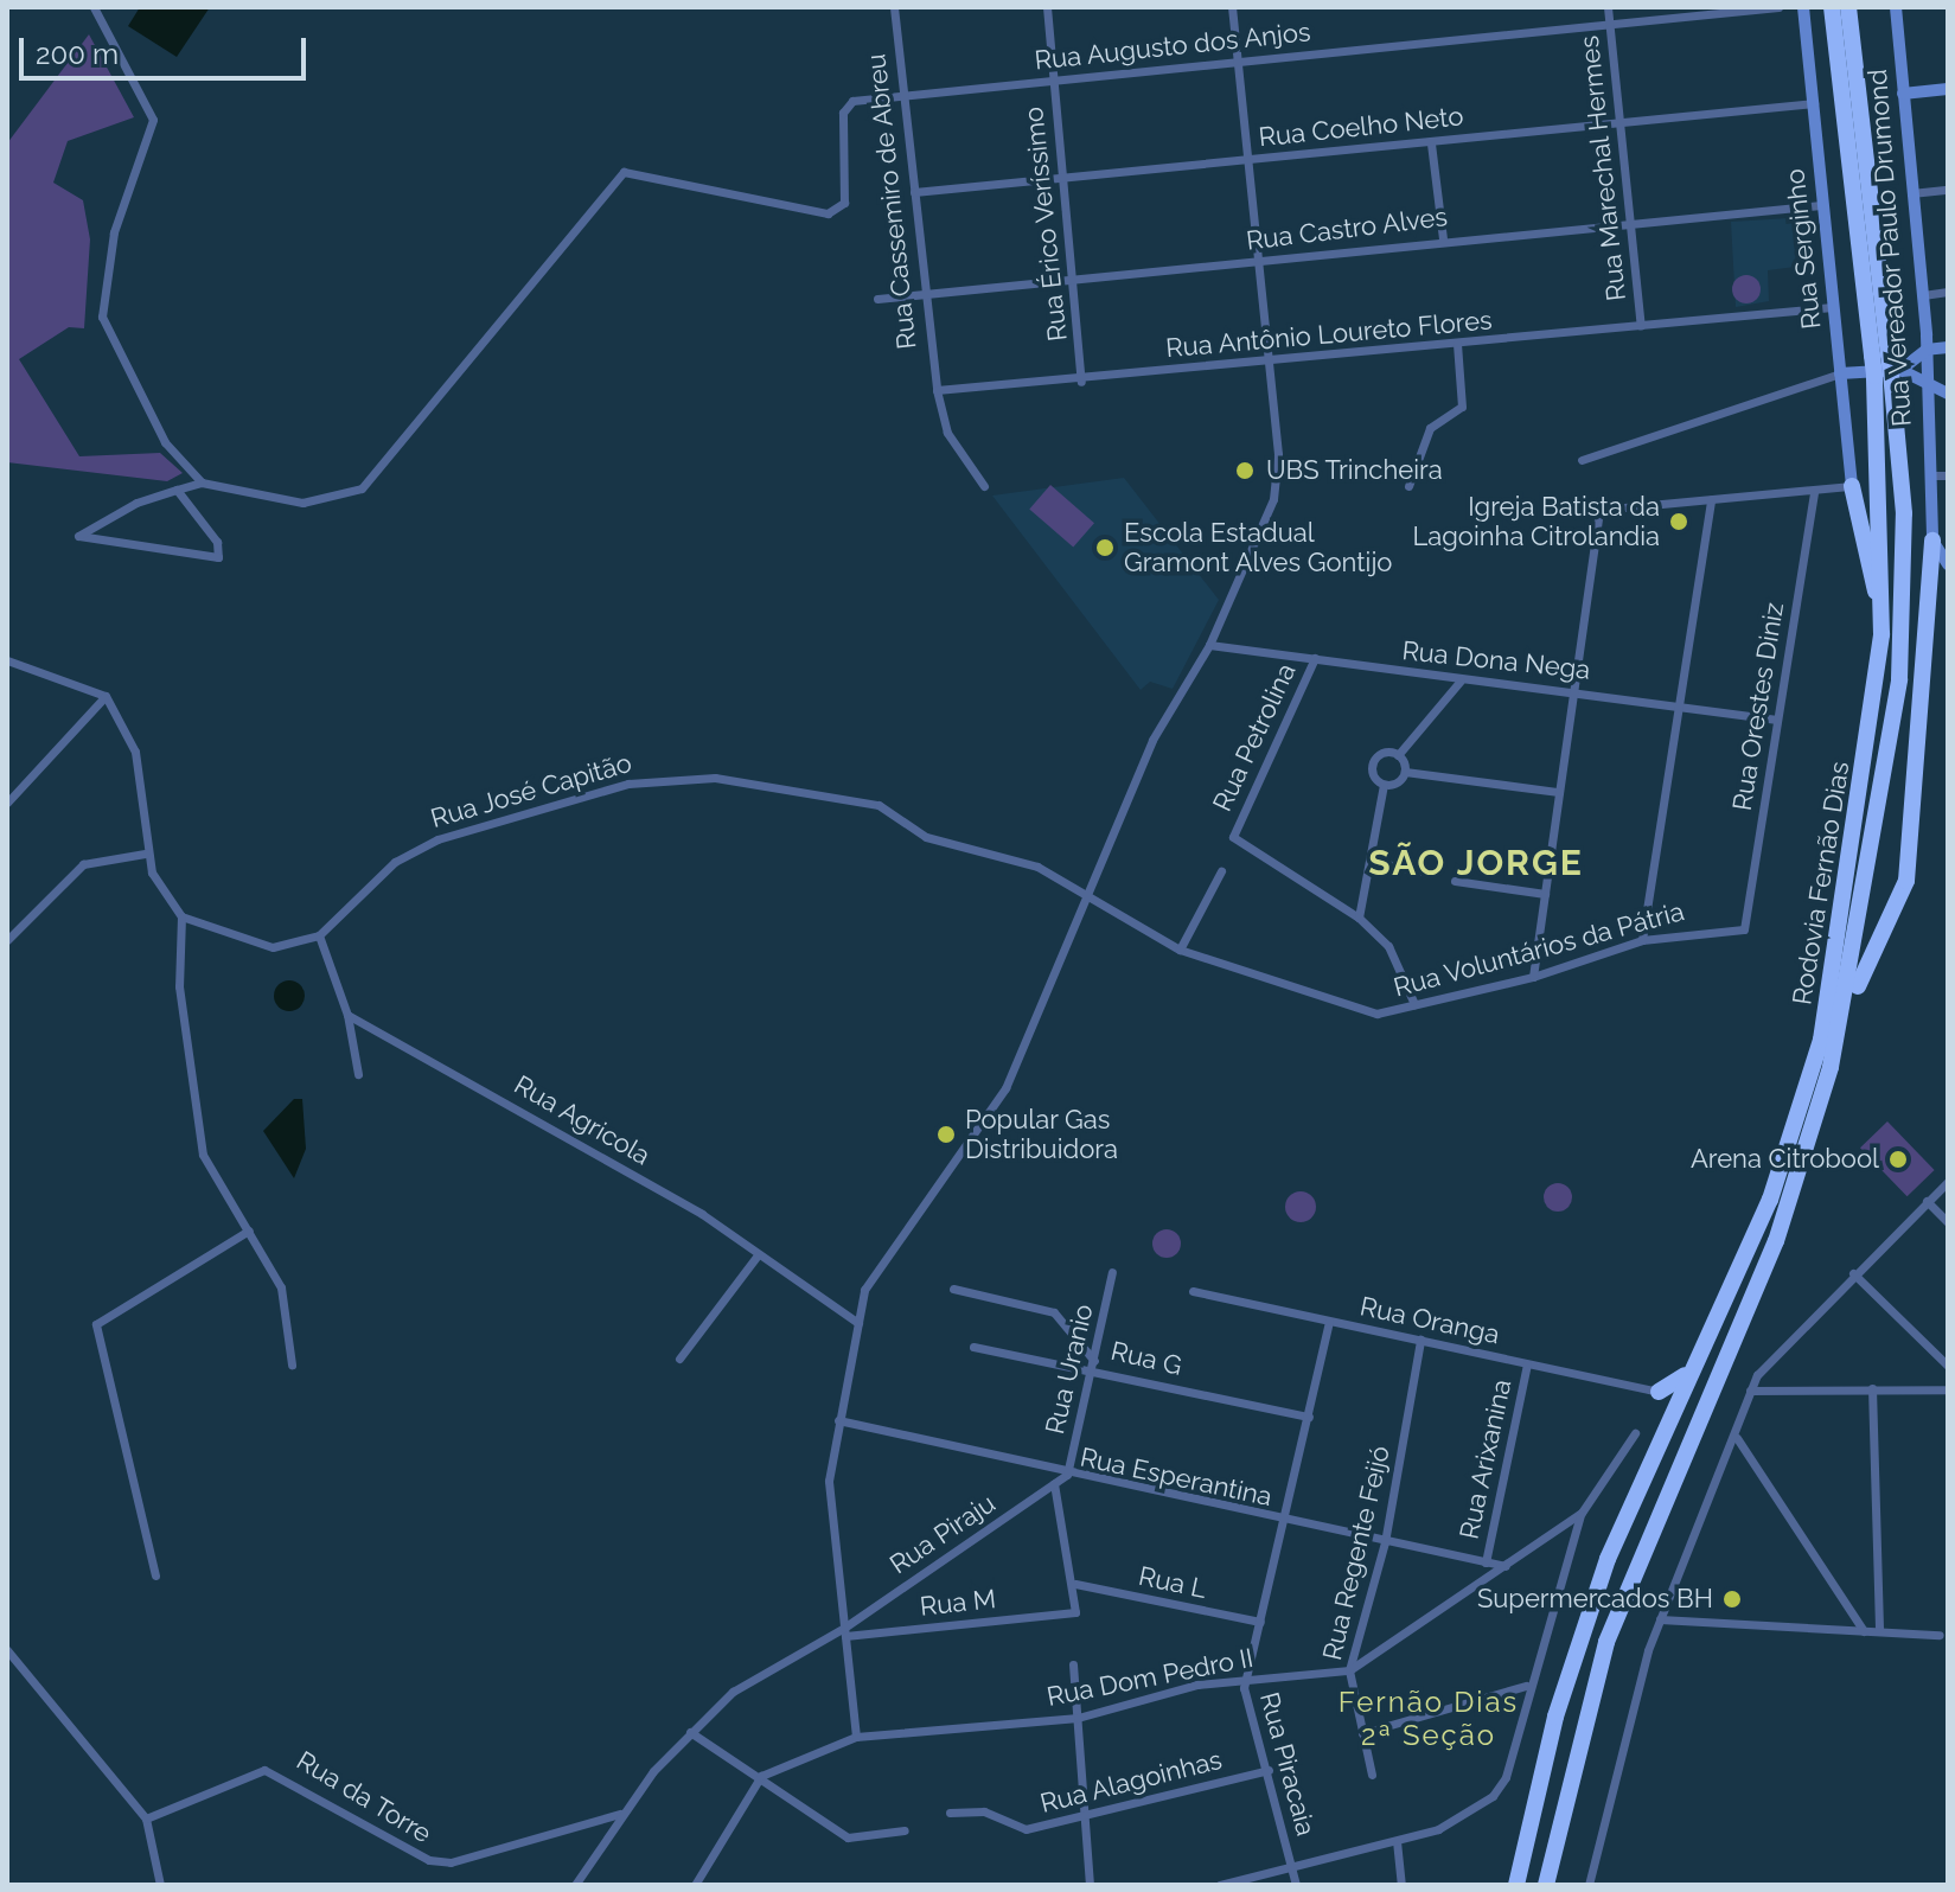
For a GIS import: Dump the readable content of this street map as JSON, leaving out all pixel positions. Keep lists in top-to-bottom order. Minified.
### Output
{"streets":{"highway":["Rodovia Fernão Dias"],"street":["Rua Augusto dos Anjos","Rua Coelho Neto","Rua Marechal Hermes","Rua Cassemiro de Abreu","Rua Érico Veríssimo","Rua Castro Alves","Rua Vereador Paulo Drumond","Rua Serginho","Rua Antônio Loureto Flores","Rua Dona Nega","Rua Orestes Diniz","Rua Petrolina","Rua José Capitão","Rua Voluntários da Pátria","Rua Agricola","Rua Oranga","Rua G","Rua Uranio","Rua Arixanina","Rua Esperantina","Rua Piraju","Rua Regente Feijó","Rua L","Rua M","Rua Dom Pedro II","Rua Piracaia","Rua Alagoinhas","Rua da Torre"]},"crossings":[["Rua Augusto dos Anjos","Rua Marechal Hermes"],["Rua Augusto dos Anjos","Rua Cassemiro de Abreu"],["Rua Augusto dos Anjos","Rua Érico Veríssimo"],["Rua Coelho Neto","Rua Marechal Hermes"],["Rua Coelho Neto","Rua Cassemiro de Abreu"],["Rua Coelho Neto","Rua Érico Veríssimo"],["Rua Coelho Neto","Rua Serginho"],["Rua Marechal Hermes","Rua Castro Alves"],["Rua Marechal Hermes","Rua Antônio Loureto Flores"],["Rua Cassemiro de Abreu","Rua Castro Alves"],["Rua Cassemiro de Abreu","Rua Antônio Loureto Flores"],["Rua Érico Veríssimo","Rua Castro Alves"],["Rua Érico Veríssimo","Rua Antônio Loureto Flores"],["Rua Castro Alves","Rua Serginho"],["Rua Serginho","Rua Antônio Loureto Flores"],["Rua Dona Nega","Rua Orestes Diniz"],["Rua Dona Nega","Rua Petrolina"],["Rua Orestes Diniz","Rua Voluntários da Pátria"],["Rua José Capitão","Rua Voluntários da Pátria"],["Rua Oranga","Rua Arixanina"],["Rua Oranga","Rua Regente Feijó"],["Rua Oranga","Rua Piracaia"],["Rua G","Rua Uranio"],["Rua G","Rua Piracaia"],["Rua Uranio","Rua Esperantina"],["Rua Uranio","Rua Piraju"],["Rua Arixanina","Rua Esperantina"],["Rua Esperantina","Rua Piraju"],["Rua Esperantina","Rua Regente Feijó"],["Rua Esperantina","Rua Dom Pedro II"],["Rua Esperantina","Rua Piracaia"],["Rua Piraju","Rua M"],["Rua Piraju","Rua da Torre"],["Rua Regente Feijó","Rua Dom Pedro II"],["Rua L","Rua M"],["Rua L","Rua Piracaia"],["Rua Dom Pedro II","Rua Piracaia"],["Rua Piracaia","Rua Alagoinhas"]],"districts":["SÃO JORGE","Fernão Dias 2ª Seção"],"places":["UBS Trincheira","Igreja Batista da Lagoinha Citrolandia","Escola Estadual Gramont Alves Gontijo","Popular Gas Distribuidora","Arena Citrobool","Supermercados BH"],"scale_bar":"200 m"}
